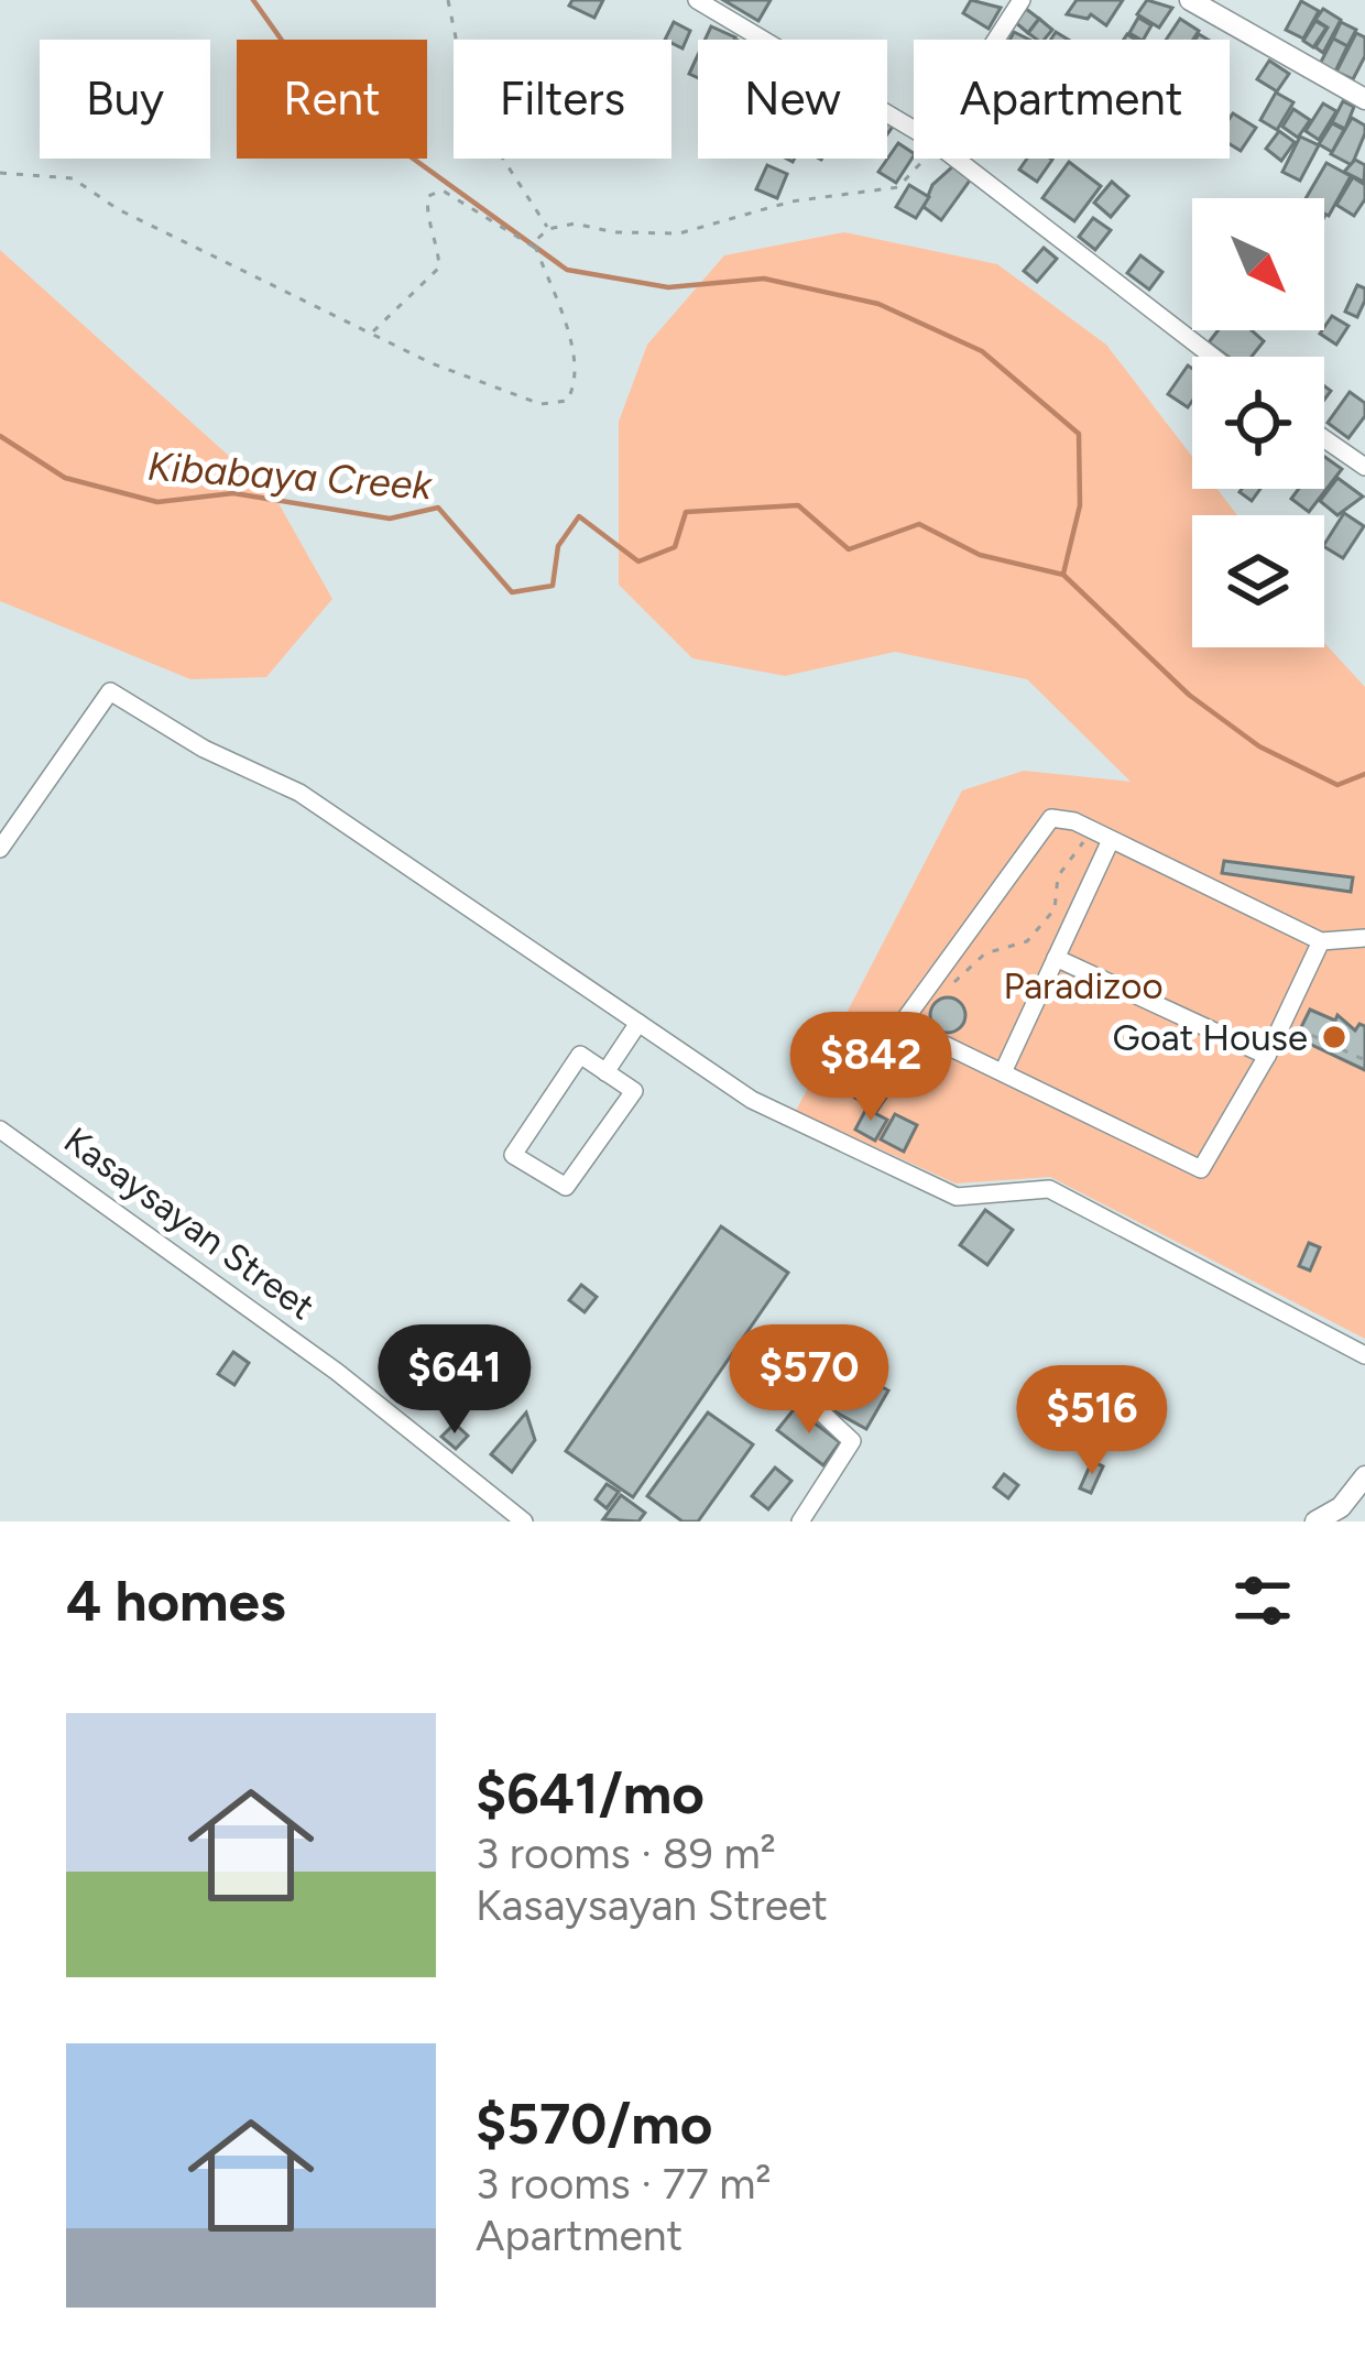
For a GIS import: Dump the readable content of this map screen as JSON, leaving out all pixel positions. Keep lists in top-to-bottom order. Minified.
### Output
{"streets":{"street":["Kasaysayan Street"]},"water":["Kibabaya Creek"],"parks":["Paradizoo"],"places":["Goat House"],"north":"bottom right","page":{"chip":["Buy","Rent","Filters","New","Apartment"],"price":["$842","$641","$570","$516"],"heading":"4 homes","list":[{"name":"$641/mo","note":"3 rooms · 89 m² · Kasaysayan Street"},{"name":"$570/mo","note":"3 rooms · 77 m² · Apartment"}]}}
